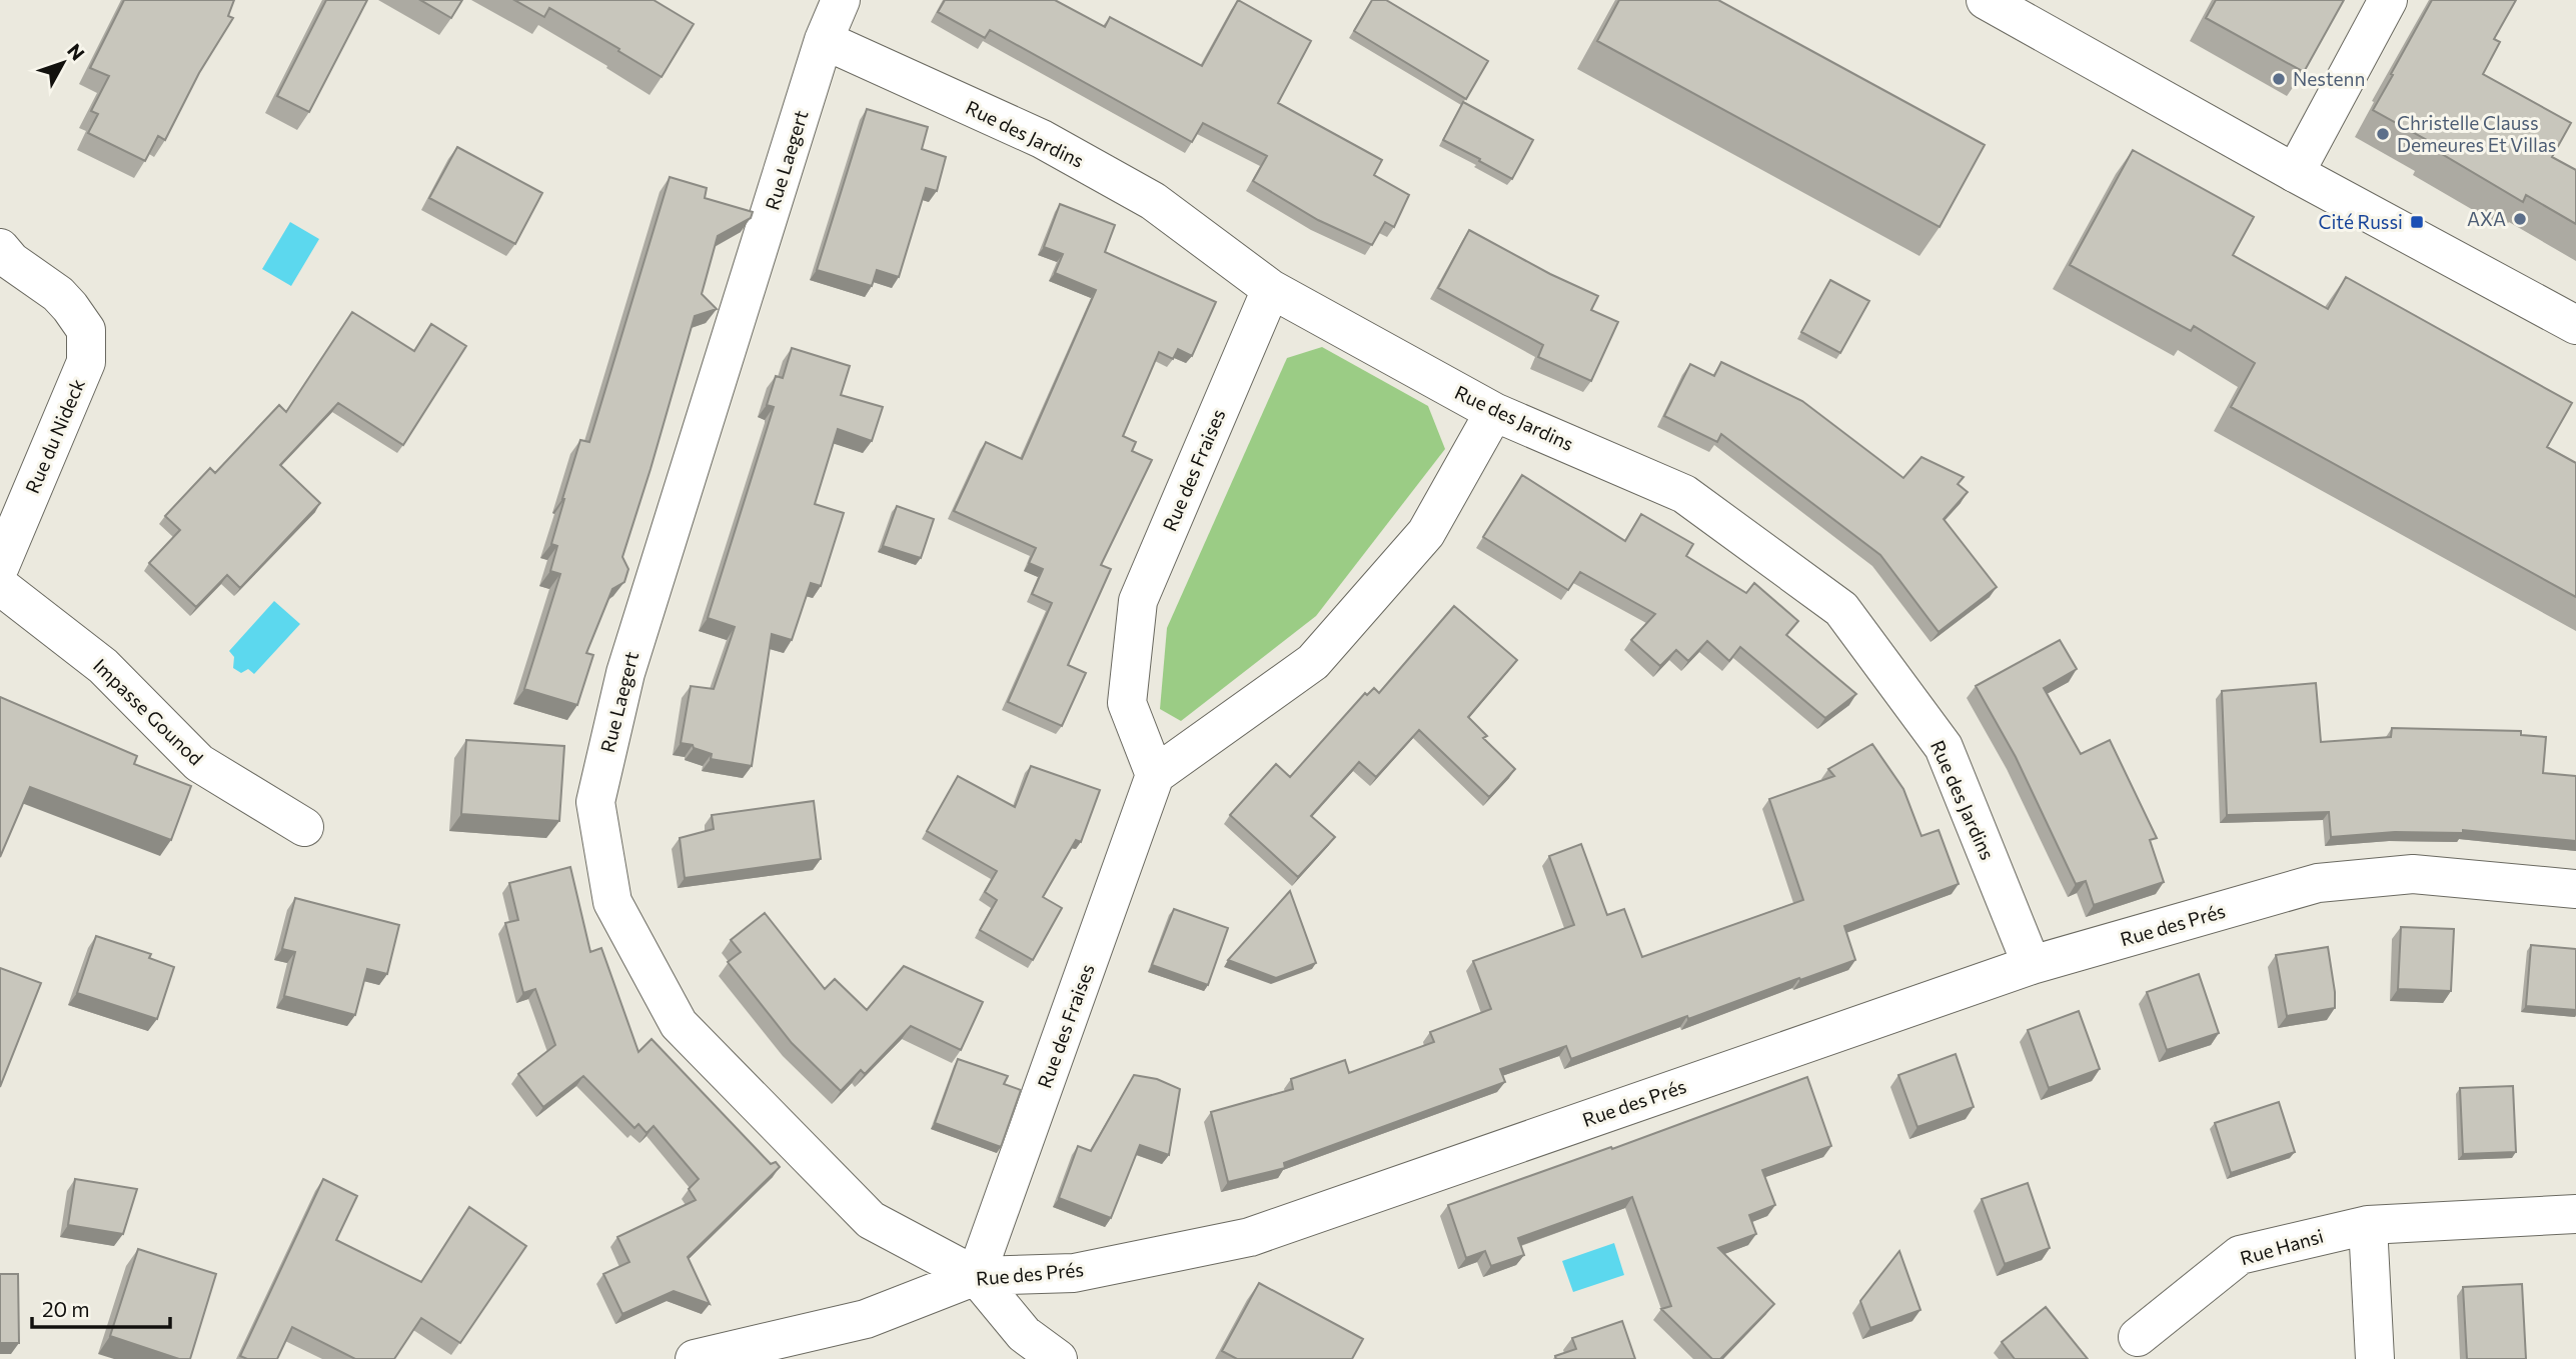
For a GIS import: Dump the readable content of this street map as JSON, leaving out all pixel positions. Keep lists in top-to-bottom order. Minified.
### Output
{"streets":{"street":["Rue des Jardins","Rue Laegert","Rue du Nideck","Rue des Fraises","Impasse Gounod","Rue des Prés","Rue Hansi"]},"crossings":[["Rue des Jardins","Rue Laegert"],["Rue des Jardins","Rue des Fraises"],["Rue des Jardins","Rue des Prés"],["Rue Laegert","Rue des Fraises"],["Rue Laegert","Rue des Prés"],["Rue des Fraises","Rue des Prés"]],"places":{"other":["Nestenn","Christelle Clauss Demeures Et Villas","AXA"],"transit":["Cité Russi"]},"scale_bar":"20 m","north":"top right"}
